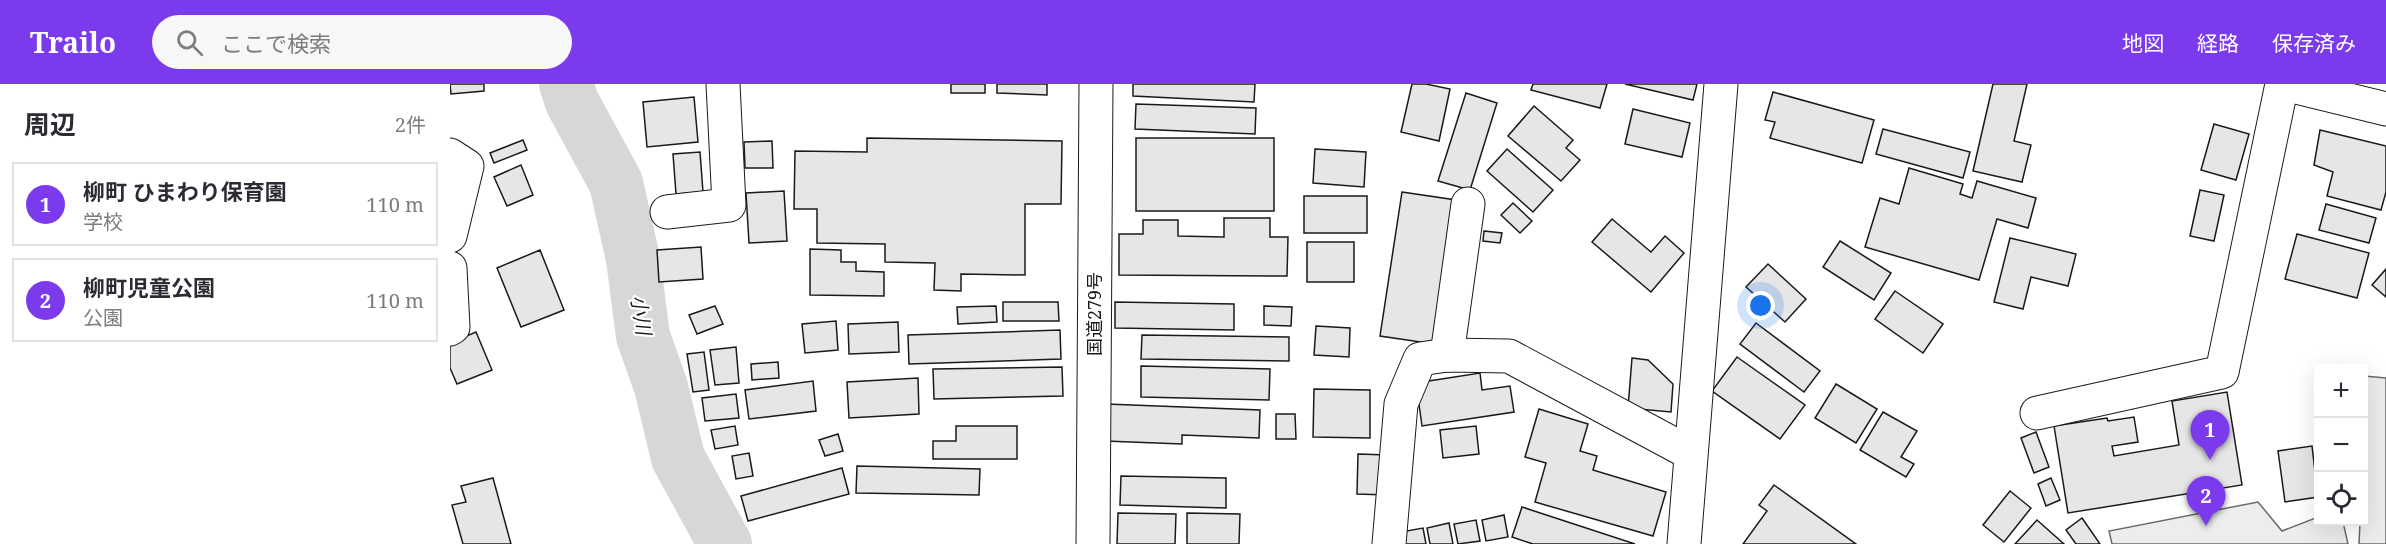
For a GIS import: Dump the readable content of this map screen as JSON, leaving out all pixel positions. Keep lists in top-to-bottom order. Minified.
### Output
{"streets":{"main road":["国道279号"]},"water":["小川"],"page":{"header":"Trailo","search":"ここで検索","nav":["地図","経路","保存済み"],"heading":["周辺","2件"],"list":[{"mark":"1","name":"柳町 ひまわり保育園","note":"学校","value":"110 m"},{"mark":"2","name":"柳町児童公園","note":"公園","value":"110 m"}],"map_buttons":["+","−"],"pins":["1","2"]}}
